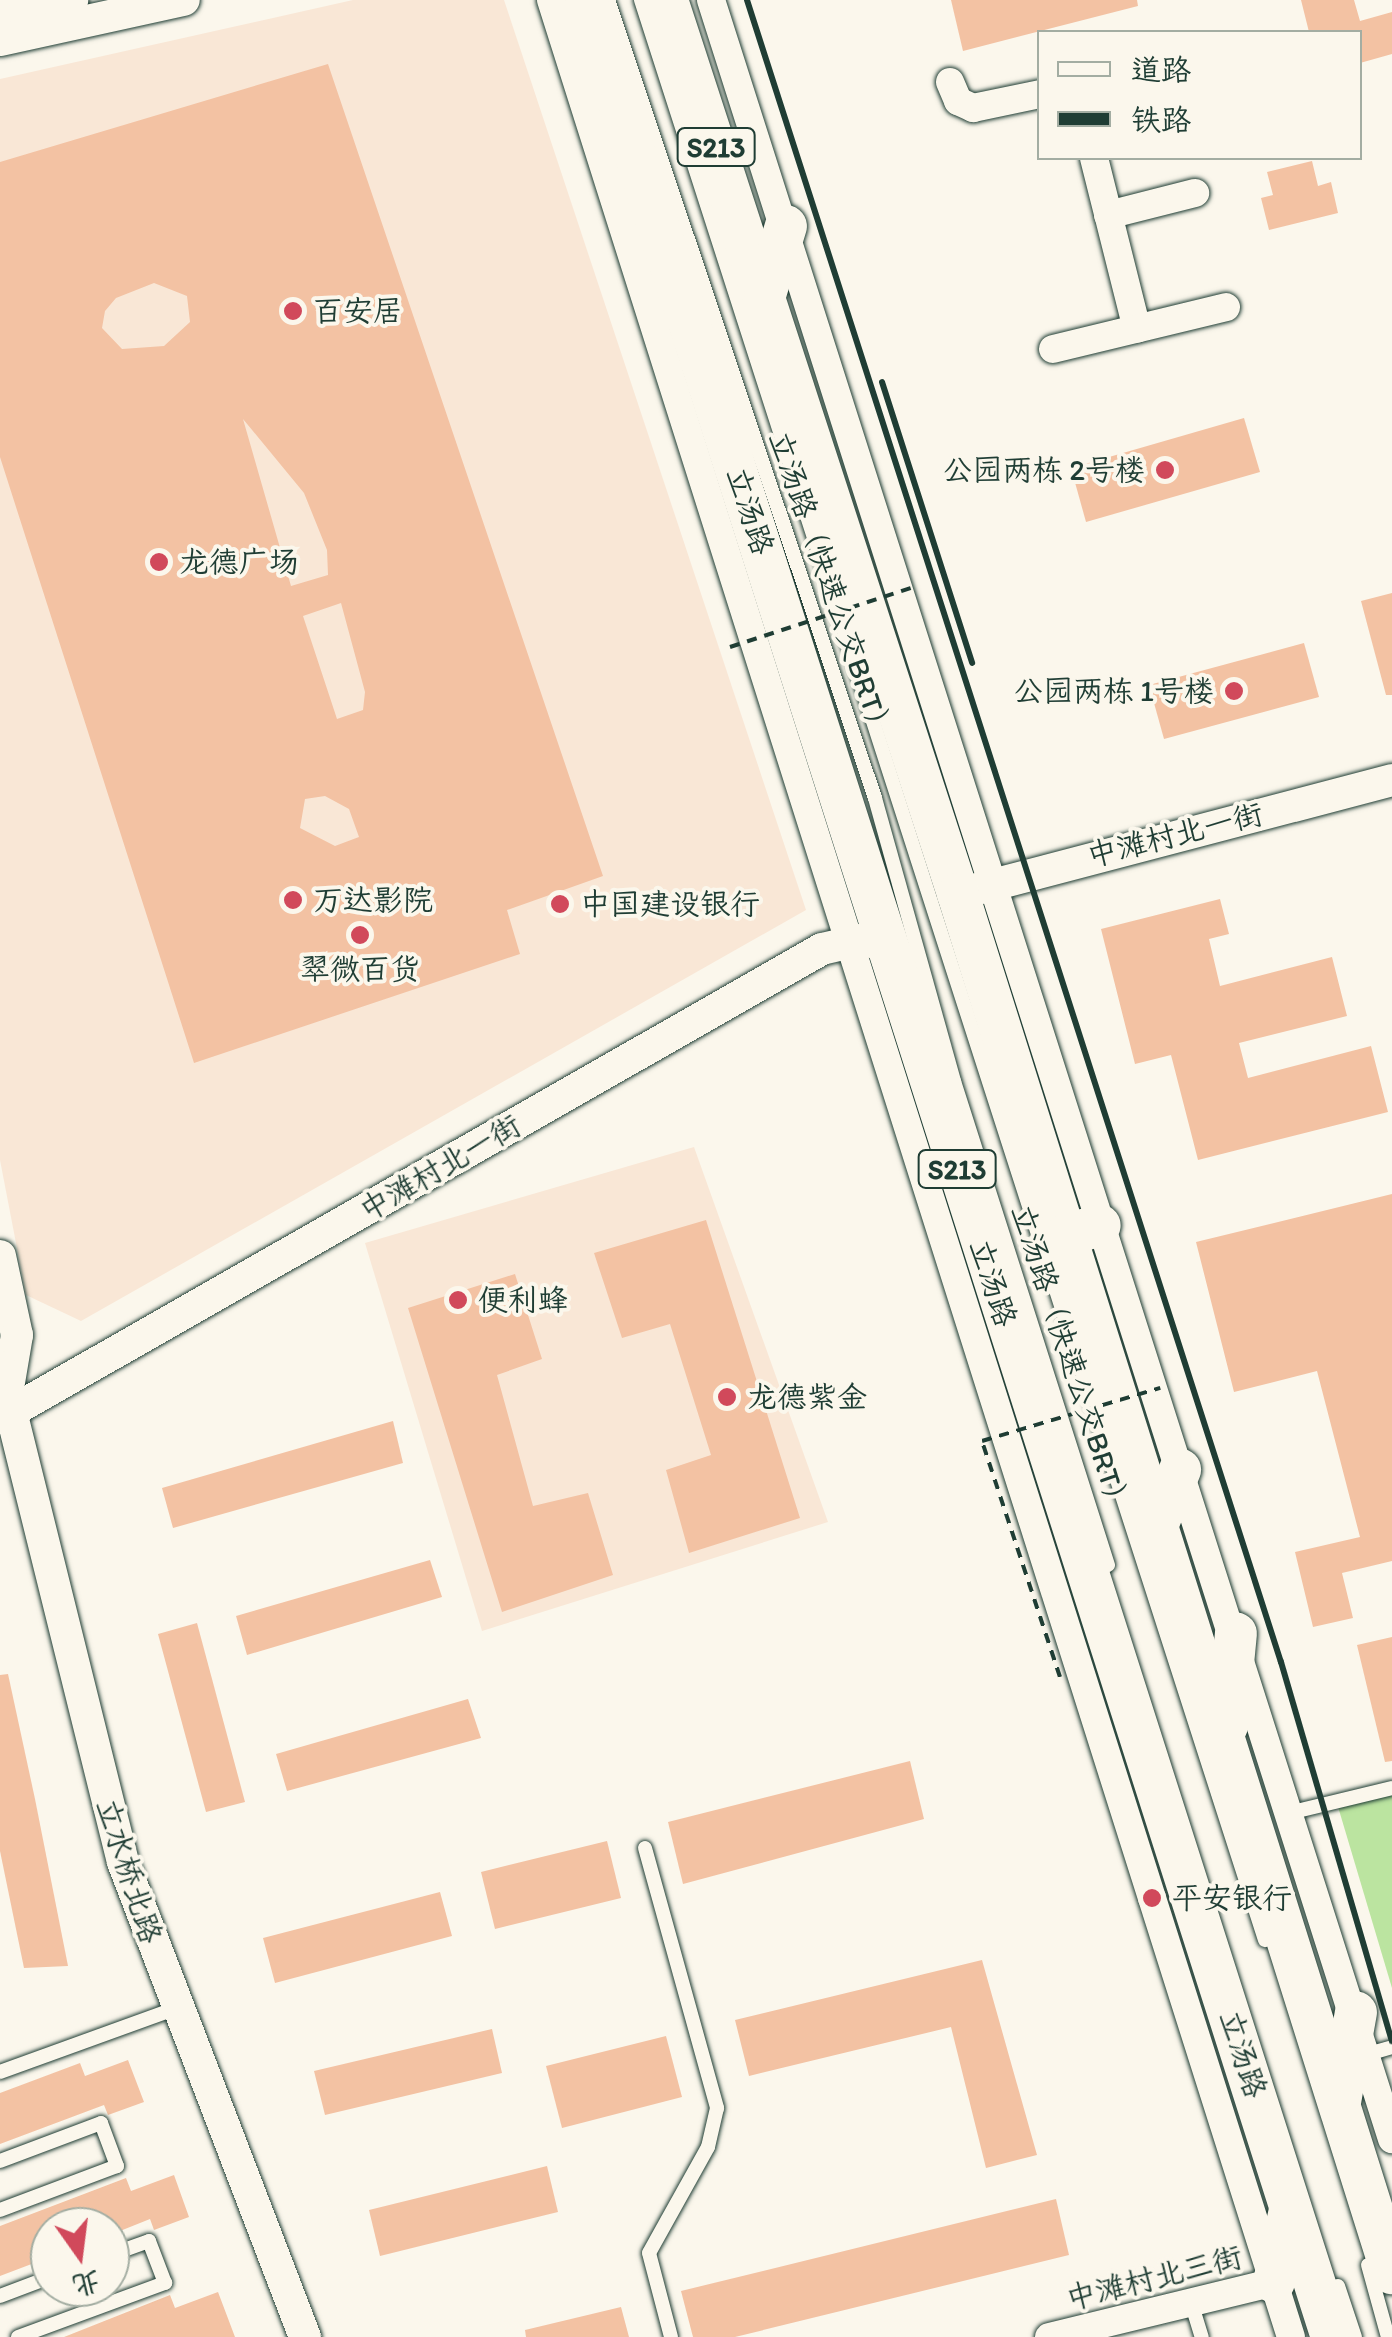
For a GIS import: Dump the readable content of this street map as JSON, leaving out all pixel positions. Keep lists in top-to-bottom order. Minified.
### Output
{"streets":{"main road":["S213","立汤路"],"street":["中滩村北一街","立水桥北路","中滩村北三街"],"lane":["立汤路（快速公交BRT）"]},"crossings":[["S213","中滩村北一街"],["立汤路","中滩村北一街"],["立汤路","中滩村北三街"],["中滩村北一街","立水桥北路"]],"places":["百安居","公园两栋 2号楼","龙德广场","公园两栋 1号楼","万达影院","中国建设银行","翠微百货","便利蜂","龙德紫金","平安银行"],"legend":["道路","铁路"],"north":"bottom"}
